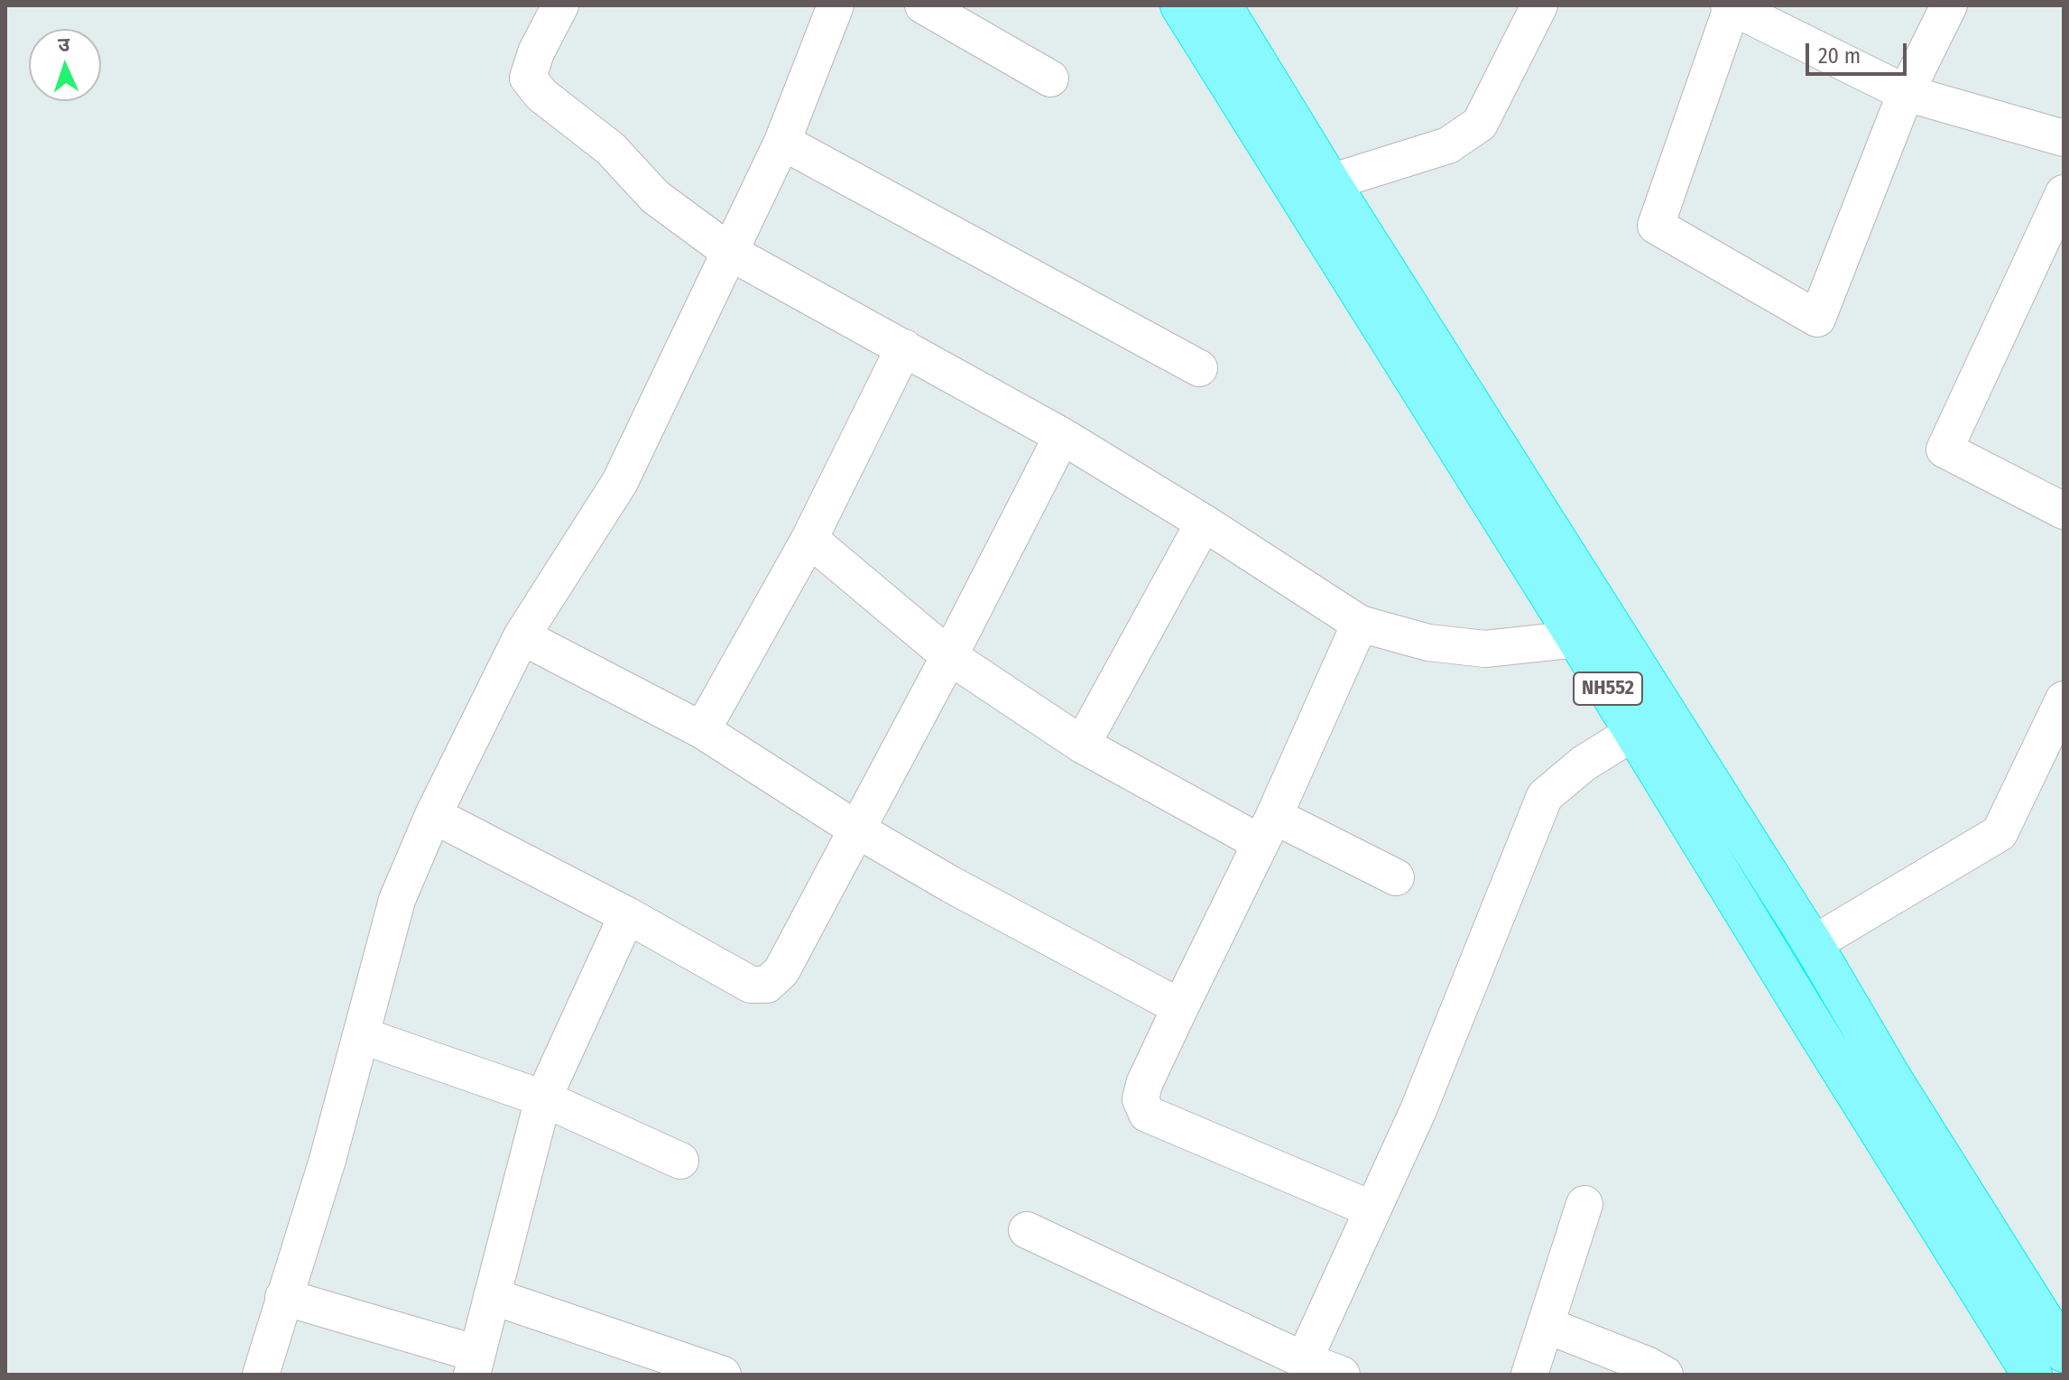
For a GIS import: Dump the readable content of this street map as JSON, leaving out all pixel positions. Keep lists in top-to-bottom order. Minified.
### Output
{"streets":{"highway":["NH552"]},"scale_bar":"20 m","north":"top"}
